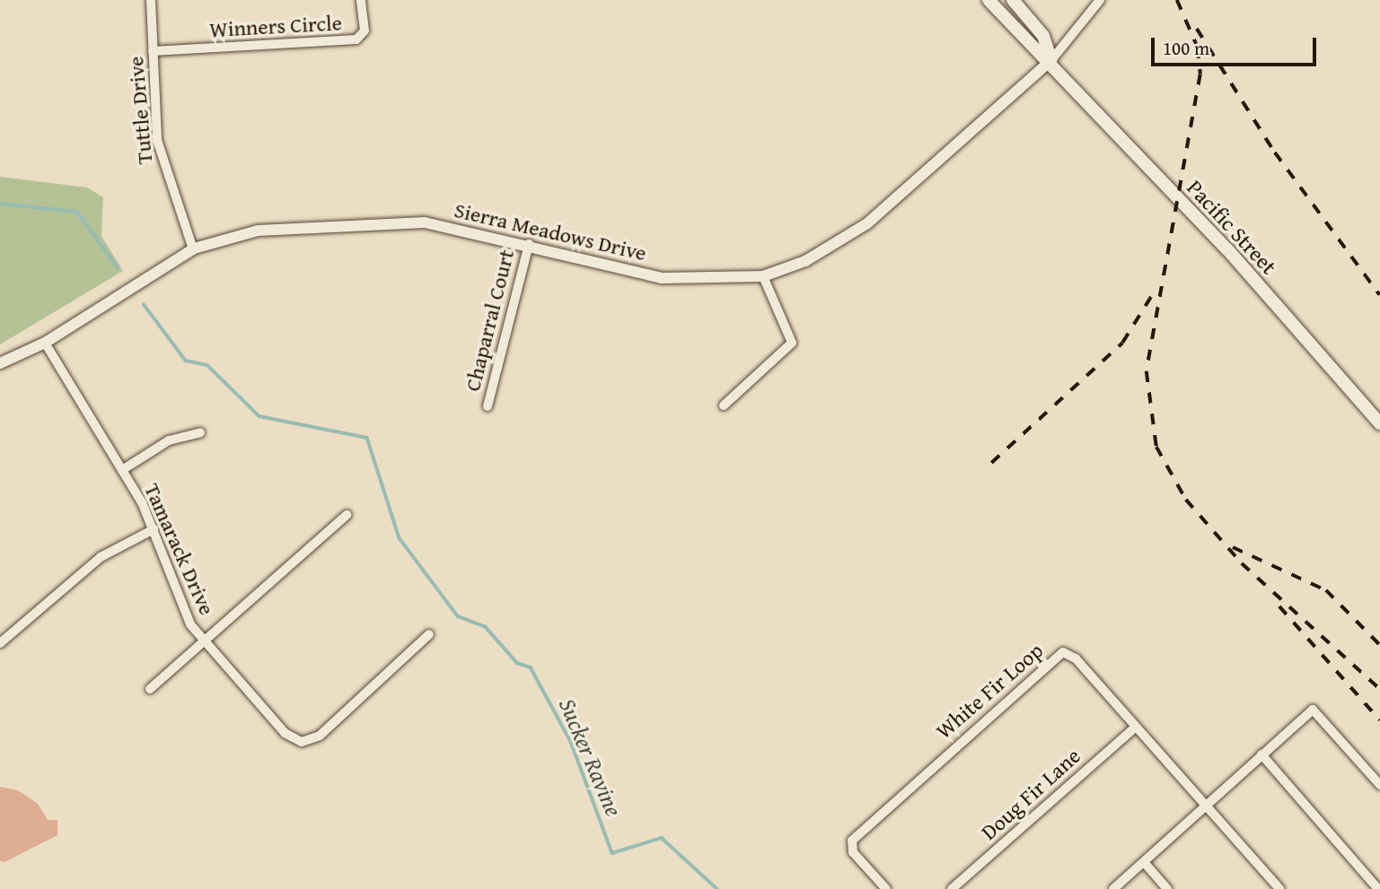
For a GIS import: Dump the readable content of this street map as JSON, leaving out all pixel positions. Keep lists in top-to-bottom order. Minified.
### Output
{"streets":{"main road":["Pacific Street"],"street":["Winners Circle","Tuttle Drive","Sierra Meadows Drive","Chaparral Court","Tamarack Drive","White Fir Loop","Doug Fir Lane"]},"crossings":[["Winners Circle","Tuttle Drive"],["Tuttle Drive","Sierra Meadows Drive"],["Pacific Street","Sierra Meadows Drive"],["Sierra Meadows Drive","Chaparral Court"],["Sierra Meadows Drive","Tamarack Drive"],["White Fir Loop","Doug Fir Lane"]],"water":["Sucker Ravine"],"scale_bar":"100 m"}
